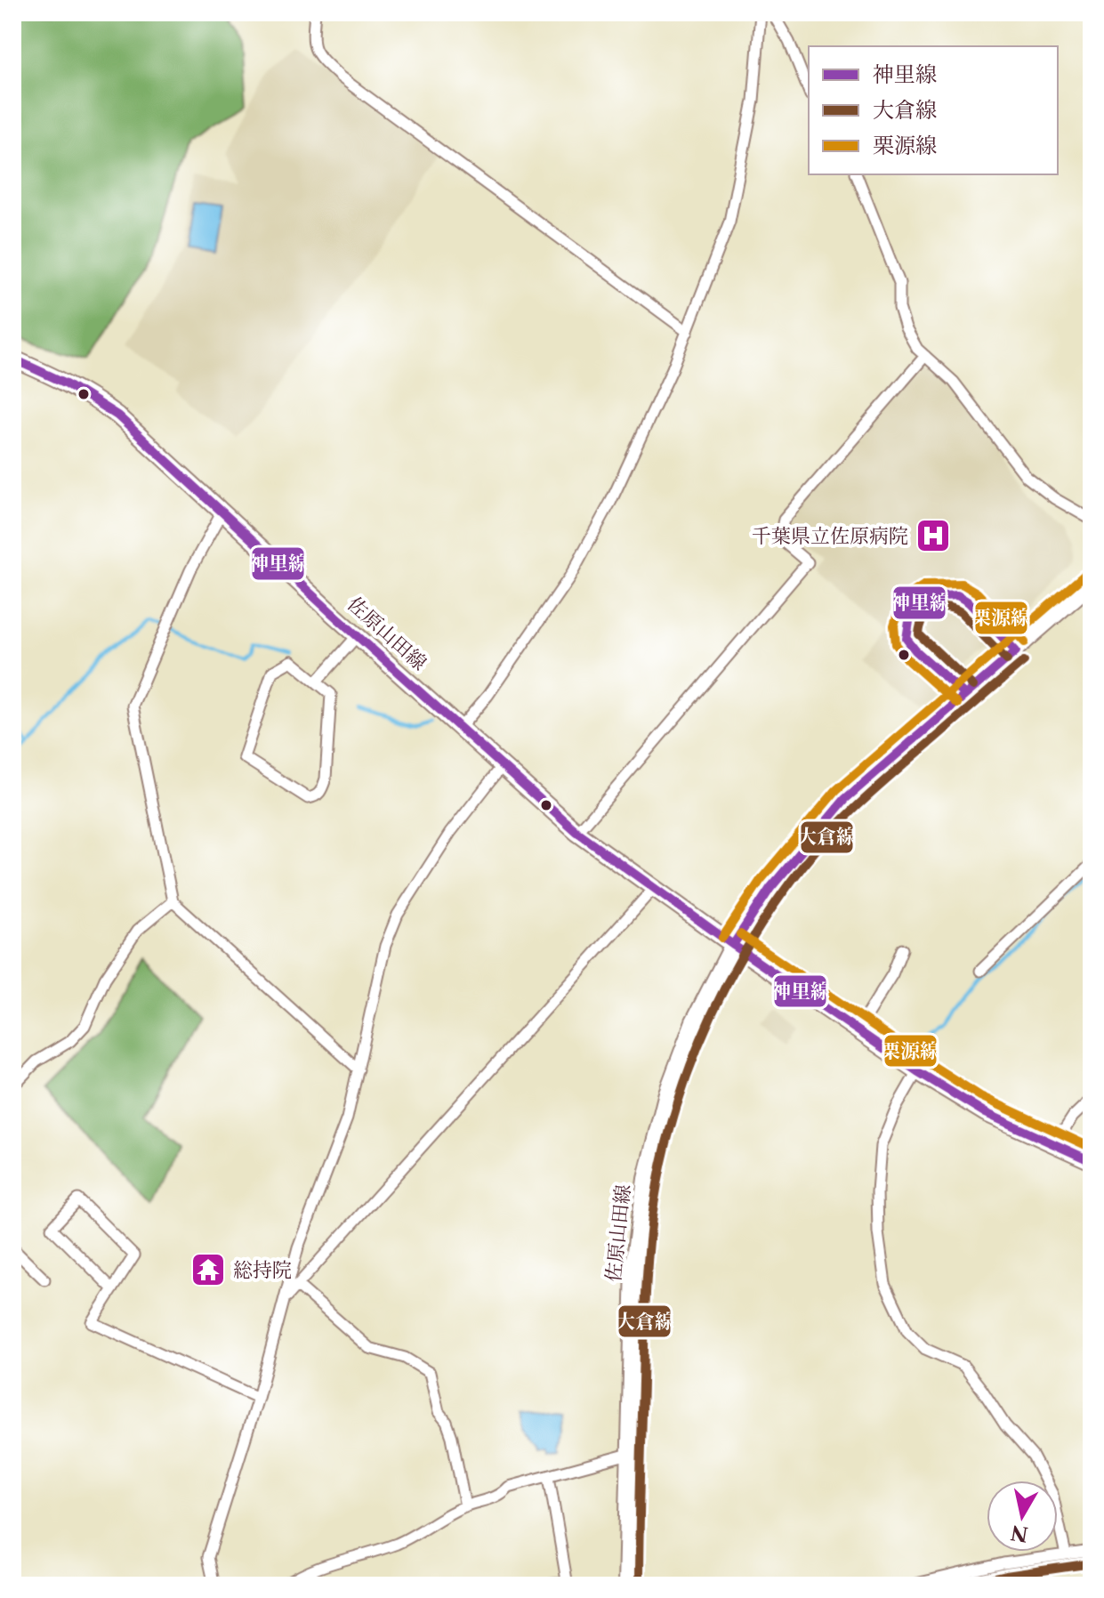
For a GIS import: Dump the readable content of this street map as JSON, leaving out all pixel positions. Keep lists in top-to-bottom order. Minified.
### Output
{"streets":{"main road":["佐原山田線"]},"places":{"hospital":["千葉県立佐原病院"],"temple":["総持院"]},"lines":["transit line 神里線","transit line 栗源線","transit line 大倉線"],"legend":["神里線","大倉線","栗源線"],"north":"bottom"}
